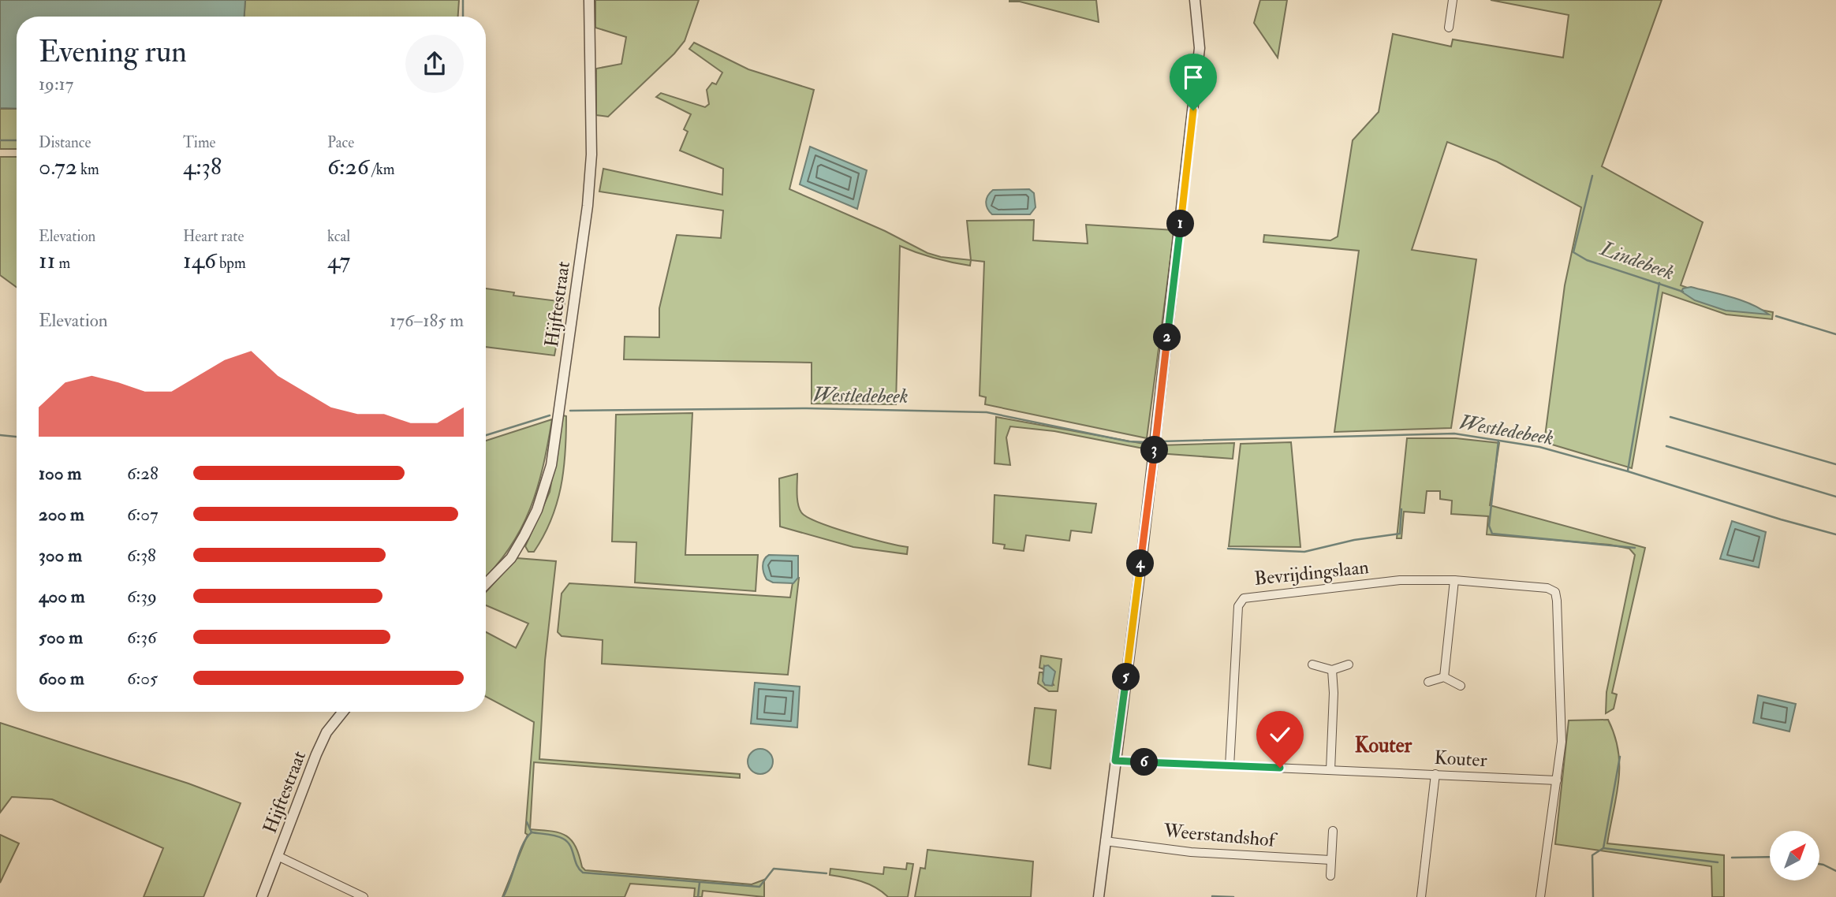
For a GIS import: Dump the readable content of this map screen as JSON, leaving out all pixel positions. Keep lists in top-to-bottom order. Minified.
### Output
{"streets":{"street":["Hijftestraat","Bevrijdingslaan","Kouter","Weerstandshof"]},"crossings":[["Bevrijdingslaan","Kouter"]],"districts":["Kouter"],"water":["Lindebeek","Westledebeek"],"north":"top right","page":{"heading":["Evening run","19:17"],"stats":[["Distance","0.72 km"],["Time","4:38"],["Pace","6:26 /km"],["Elevation","11 m"],["Heart rate","146 bpm"],["kcal","47"]],"pins":["1","2","3","4","5","6"],"chart":["Elevation","176–185 m"],"list":[{"name":"100 m","note":"6:28"},{"name":"200 m","note":"6:07"},{"name":"300 m","note":"6:38"},{"name":"400 m","note":"6:39"},{"name":"500 m","note":"6:36"},{"name":"600 m","note":"6:05"}]}}
